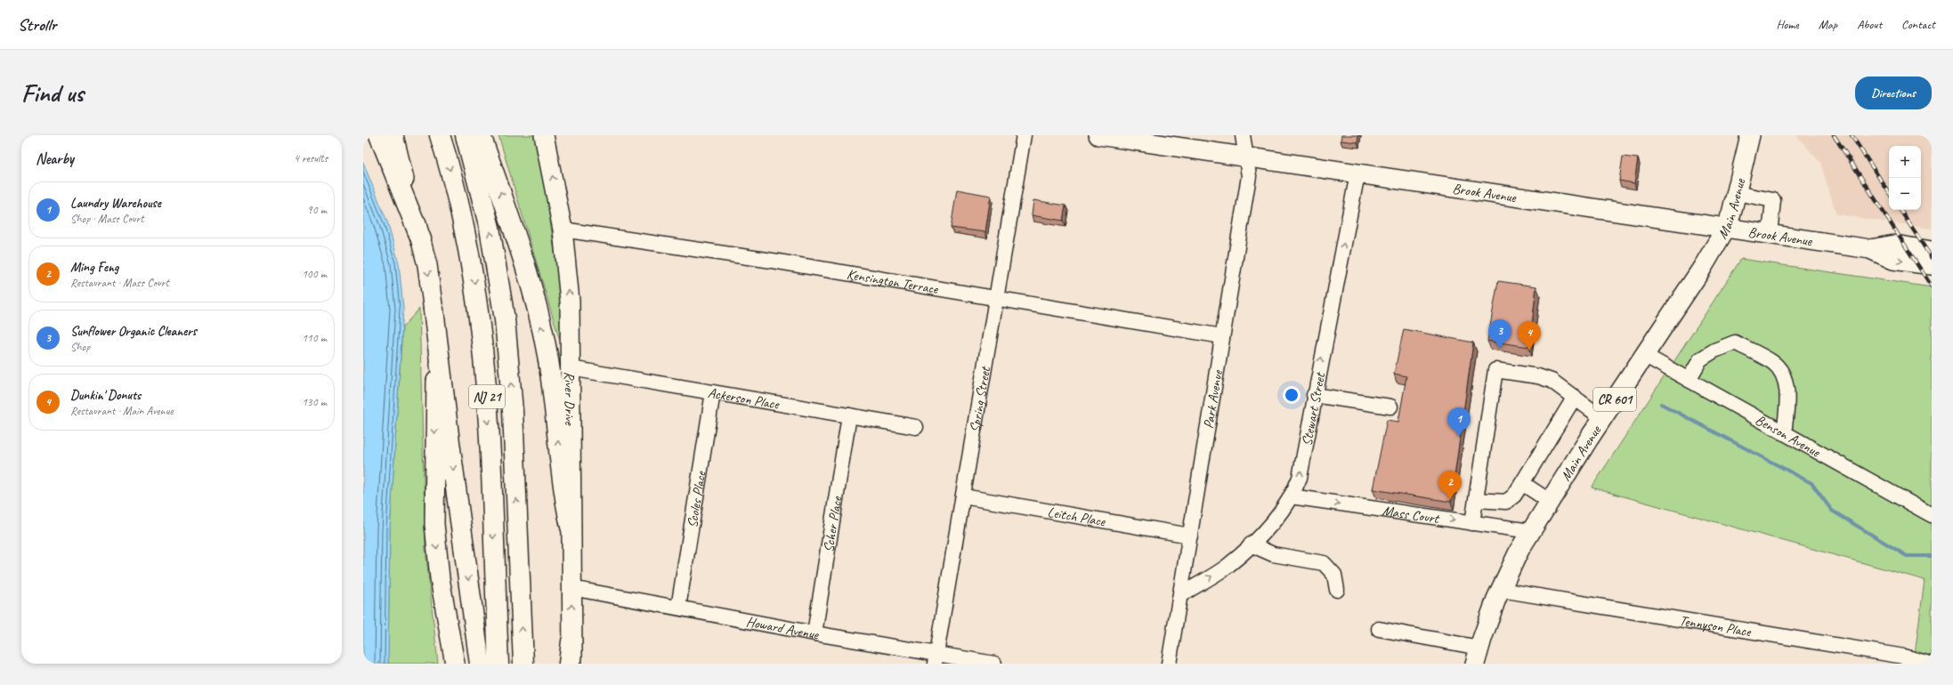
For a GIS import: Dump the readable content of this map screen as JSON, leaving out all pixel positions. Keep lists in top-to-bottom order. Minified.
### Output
{"streets":{"highway":["NJ 21"],"main road":["Brook Avenue","Main Avenue","River Drive","CR 601"],"street":["Kensington Terrace","Ackerson Place","Spring Street","Park Avenue","Stewart Street","Benson Avenue","Scoles Place","Mass Court","Leitch Place","Scher Place","Tennyson Place","Howard Avenue"]},"crossings":[["Brook Avenue","Main Avenue"],["Brook Avenue","Park Avenue"],["Brook Avenue","Stewart Street"],["Main Avenue","Benson Avenue"],["Main Avenue","Mass Court"],["Main Avenue","Tennyson Place"],["Kensington Terrace","River Drive"],["Kensington Terrace","Spring Street"],["Kensington Terrace","Park Avenue"],["Ackerson Place","River Drive"],["Ackerson Place","Scoles Place"],["Ackerson Place","Scher Place"],["River Drive","Howard Avenue"],["Spring Street","Leitch Place"],["Spring Street","Howard Avenue"],["Park Avenue","Stewart Street"],["Park Avenue","Leitch Place"],["Stewart Street","Mass Court"],["Scoles Place","Howard Avenue"],["Scher Place","Howard Avenue"]],"one_way":["Stewart Street"],"page":{"header":"Strollr","nav":["Home","Map","About","Contact"],"buttons":"Directions","title":"Find us","heading":["Nearby","4 results"],"map_buttons":["+","−"],"list":[{"mark":"1","name":"Laundry Warehouse","note":"Shop · Mass Court","value":"90 m"},{"mark":"2","name":"Ming Feng","note":"Restaurant · Mass Court","value":"100 m"},{"mark":"3","name":"Sunflower Organic Cleaners","note":"Shop","value":"110 m"},{"mark":"4","name":"Dunkin' Donuts","note":"Restaurant · Main Avenue","value":"130 m"}],"pins":["3","4","1","2"]}}
